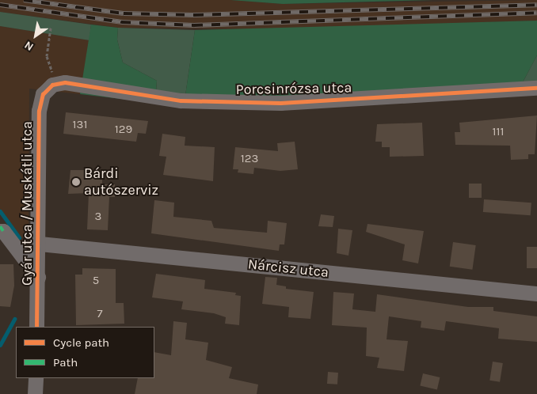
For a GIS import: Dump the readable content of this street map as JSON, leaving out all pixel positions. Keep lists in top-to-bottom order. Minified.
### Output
{"streets":{"street":["Porcsinrózsa utca","Gyár utca / Muskátli utca","Nárcisz utca"]},"crossings":[["Porcsinrózsa utca","Gyár utca / Muskátli utca"],["Gyár utca / Muskátli utca","Nárcisz utca"]],"places":["Bárdi autószerviz"],"house_numbers":["131","129","111","123","3","5","7"],"legend":["Cycle path","Path"],"north":"bottom left"}
